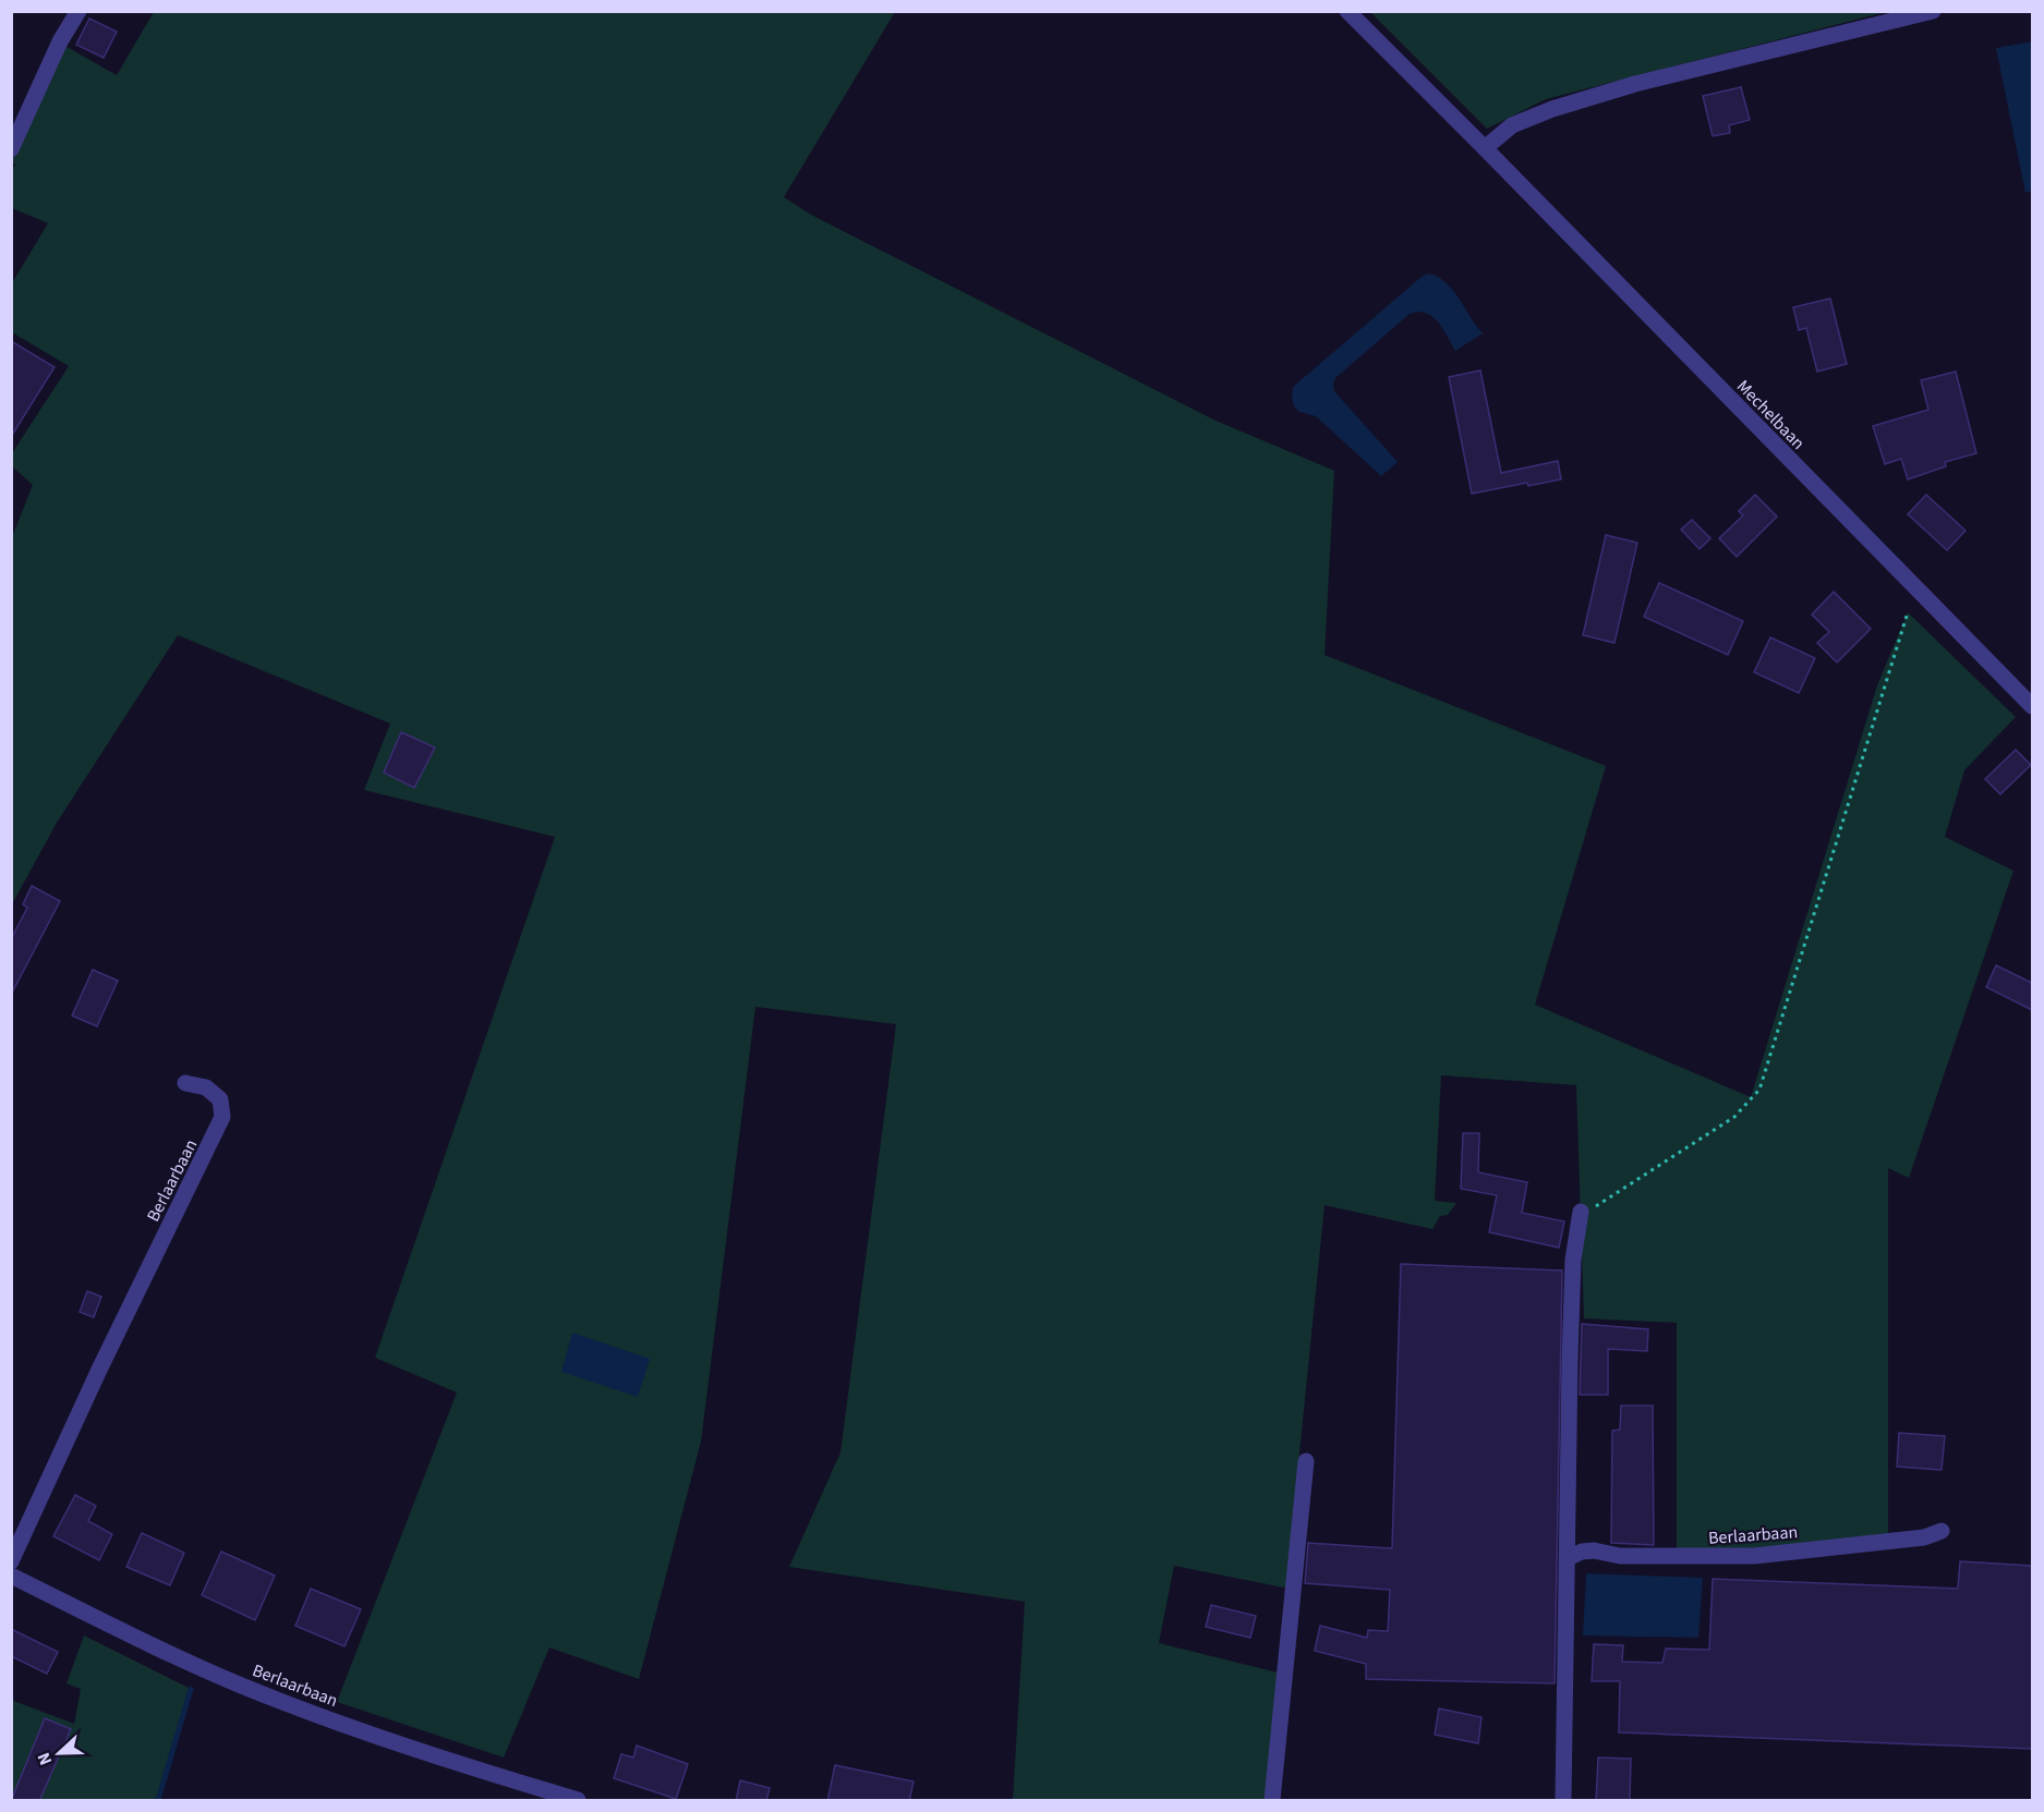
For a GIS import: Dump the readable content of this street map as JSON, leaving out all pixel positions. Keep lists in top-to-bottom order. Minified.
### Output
{"streets":{"street":["Mechelbaan","Berlaarbaan"]},"north":"left"}
